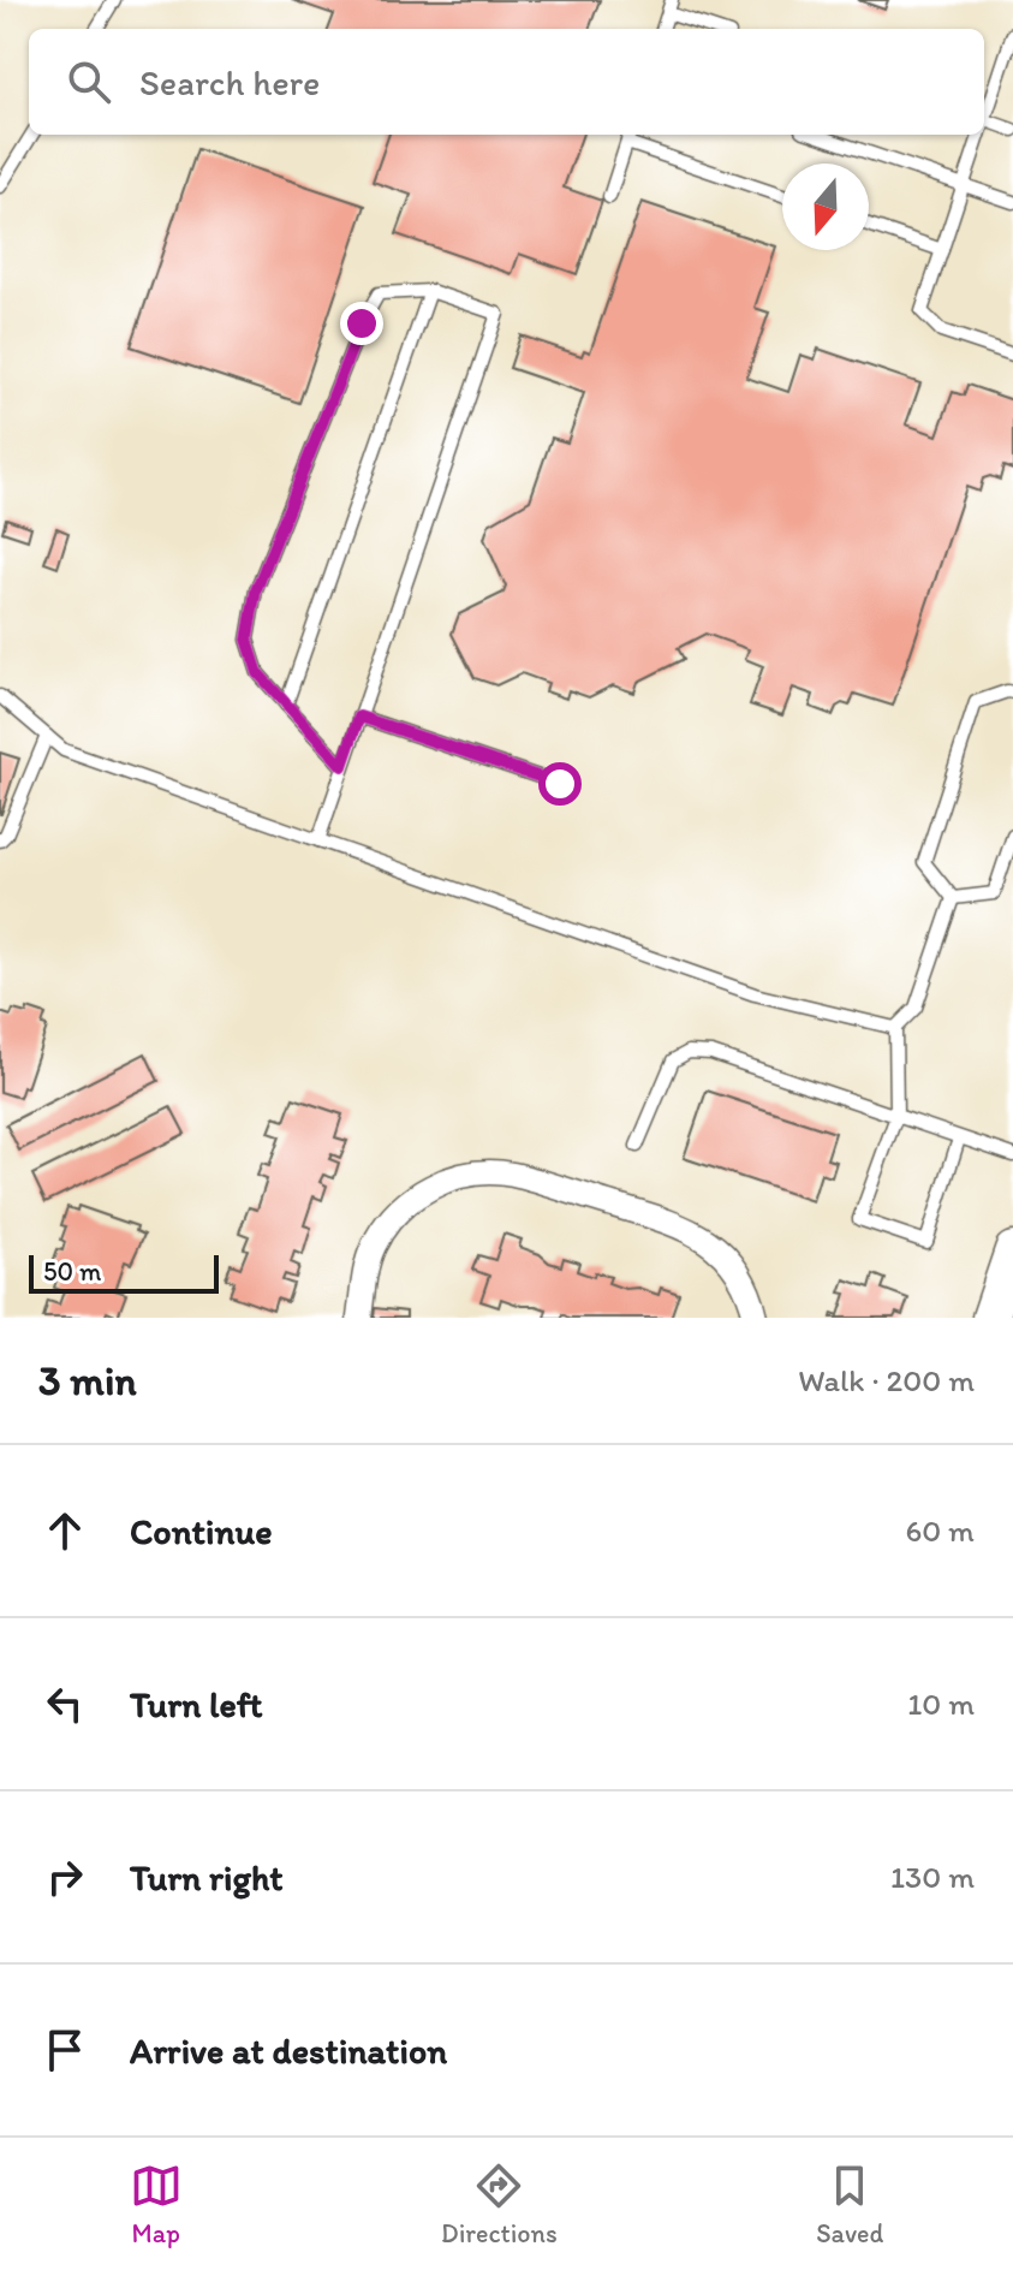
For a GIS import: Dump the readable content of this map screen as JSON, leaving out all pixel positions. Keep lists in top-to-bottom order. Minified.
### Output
{"scale_bar":"50 m","north":"bottom","page":{"search":"Search here","scale":"50 m","heading":["3 min","Walk · 200 m"],"list":[["Continue","60 m"],["Turn left","10 m"],["Turn right","130 m"],"Arrive at destination"],"nav":["Map","Directions","Saved"]}}
